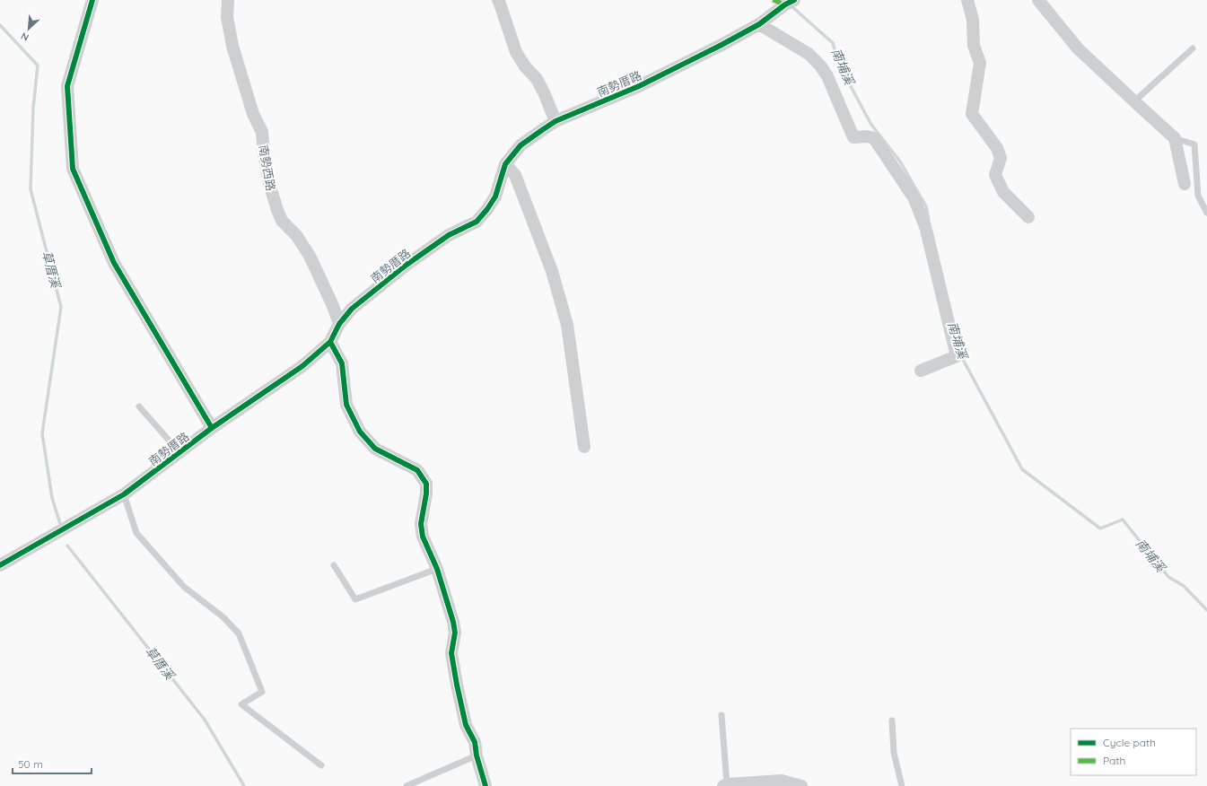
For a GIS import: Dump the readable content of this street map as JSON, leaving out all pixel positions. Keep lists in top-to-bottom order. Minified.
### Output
{"streets":{"street":["南勢厝路","南勢西路"]},"crossings":[["南勢厝路","南勢西路"]],"water":["南埔溪","草厝溪"],"legend":["Cycle path","Path"],"scale_bar":"50 m","north":"bottom left"}
